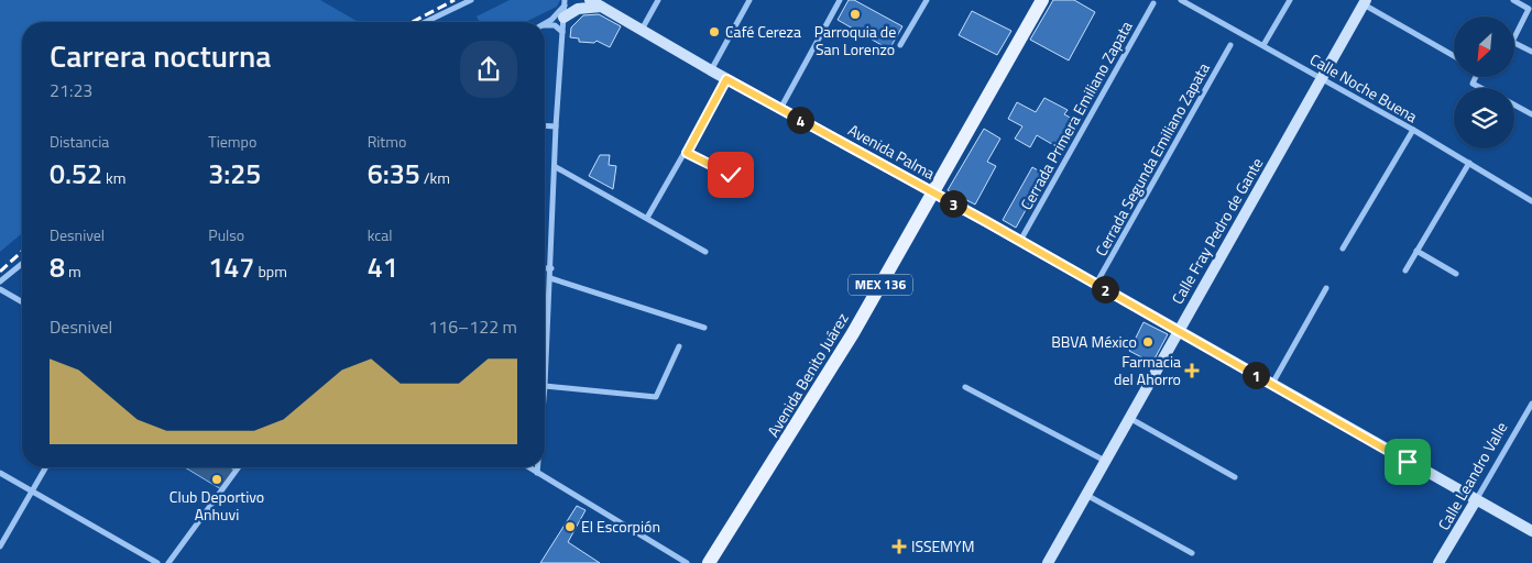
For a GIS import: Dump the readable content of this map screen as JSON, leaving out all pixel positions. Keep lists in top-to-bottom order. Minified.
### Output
{"streets":{"main road":["Avenida Palma","Calle Fray Pedro de Gante","MEX 136","Avenida Benito Juárez","Calle Leandro Valle"],"street":["Calle Noche Buena","Cerrada Primera Emiliano Zapata","Cerrada Segunda Emiliano Zapata"]},"crossings":[["Calle Noche Buena","Calle Fray Pedro de Gante"],["Cerrada Primera Emiliano Zapata","Avenida Palma"],["Avenida Palma","Cerrada Segunda Emiliano Zapata"],["Avenida Palma","Calle Fray Pedro de Gante"],["Avenida Palma","Avenida Benito Juárez"],["Avenida Palma","Calle Leandro Valle"]],"places":{"other":["Parroquia de San Lorenzo","Café Cereza","BBVA México","Club Deportivo Anhuvi","El Escorpión"],"health":["Farmacia del Ahorro","ISSEMYM"]},"north":"bottom left","page":{"heading":["Carrera nocturna","21:23"],"pins":["4","3","2","1"],"stats":[["Distancia","0.52 km"],["Tiempo","3:25"],["Ritmo","6:35 /km"],["Desnivel","8 m"],["Pulso","147 bpm"],["kcal","41"]],"chart":["Desnivel","116–122 m"]}}
